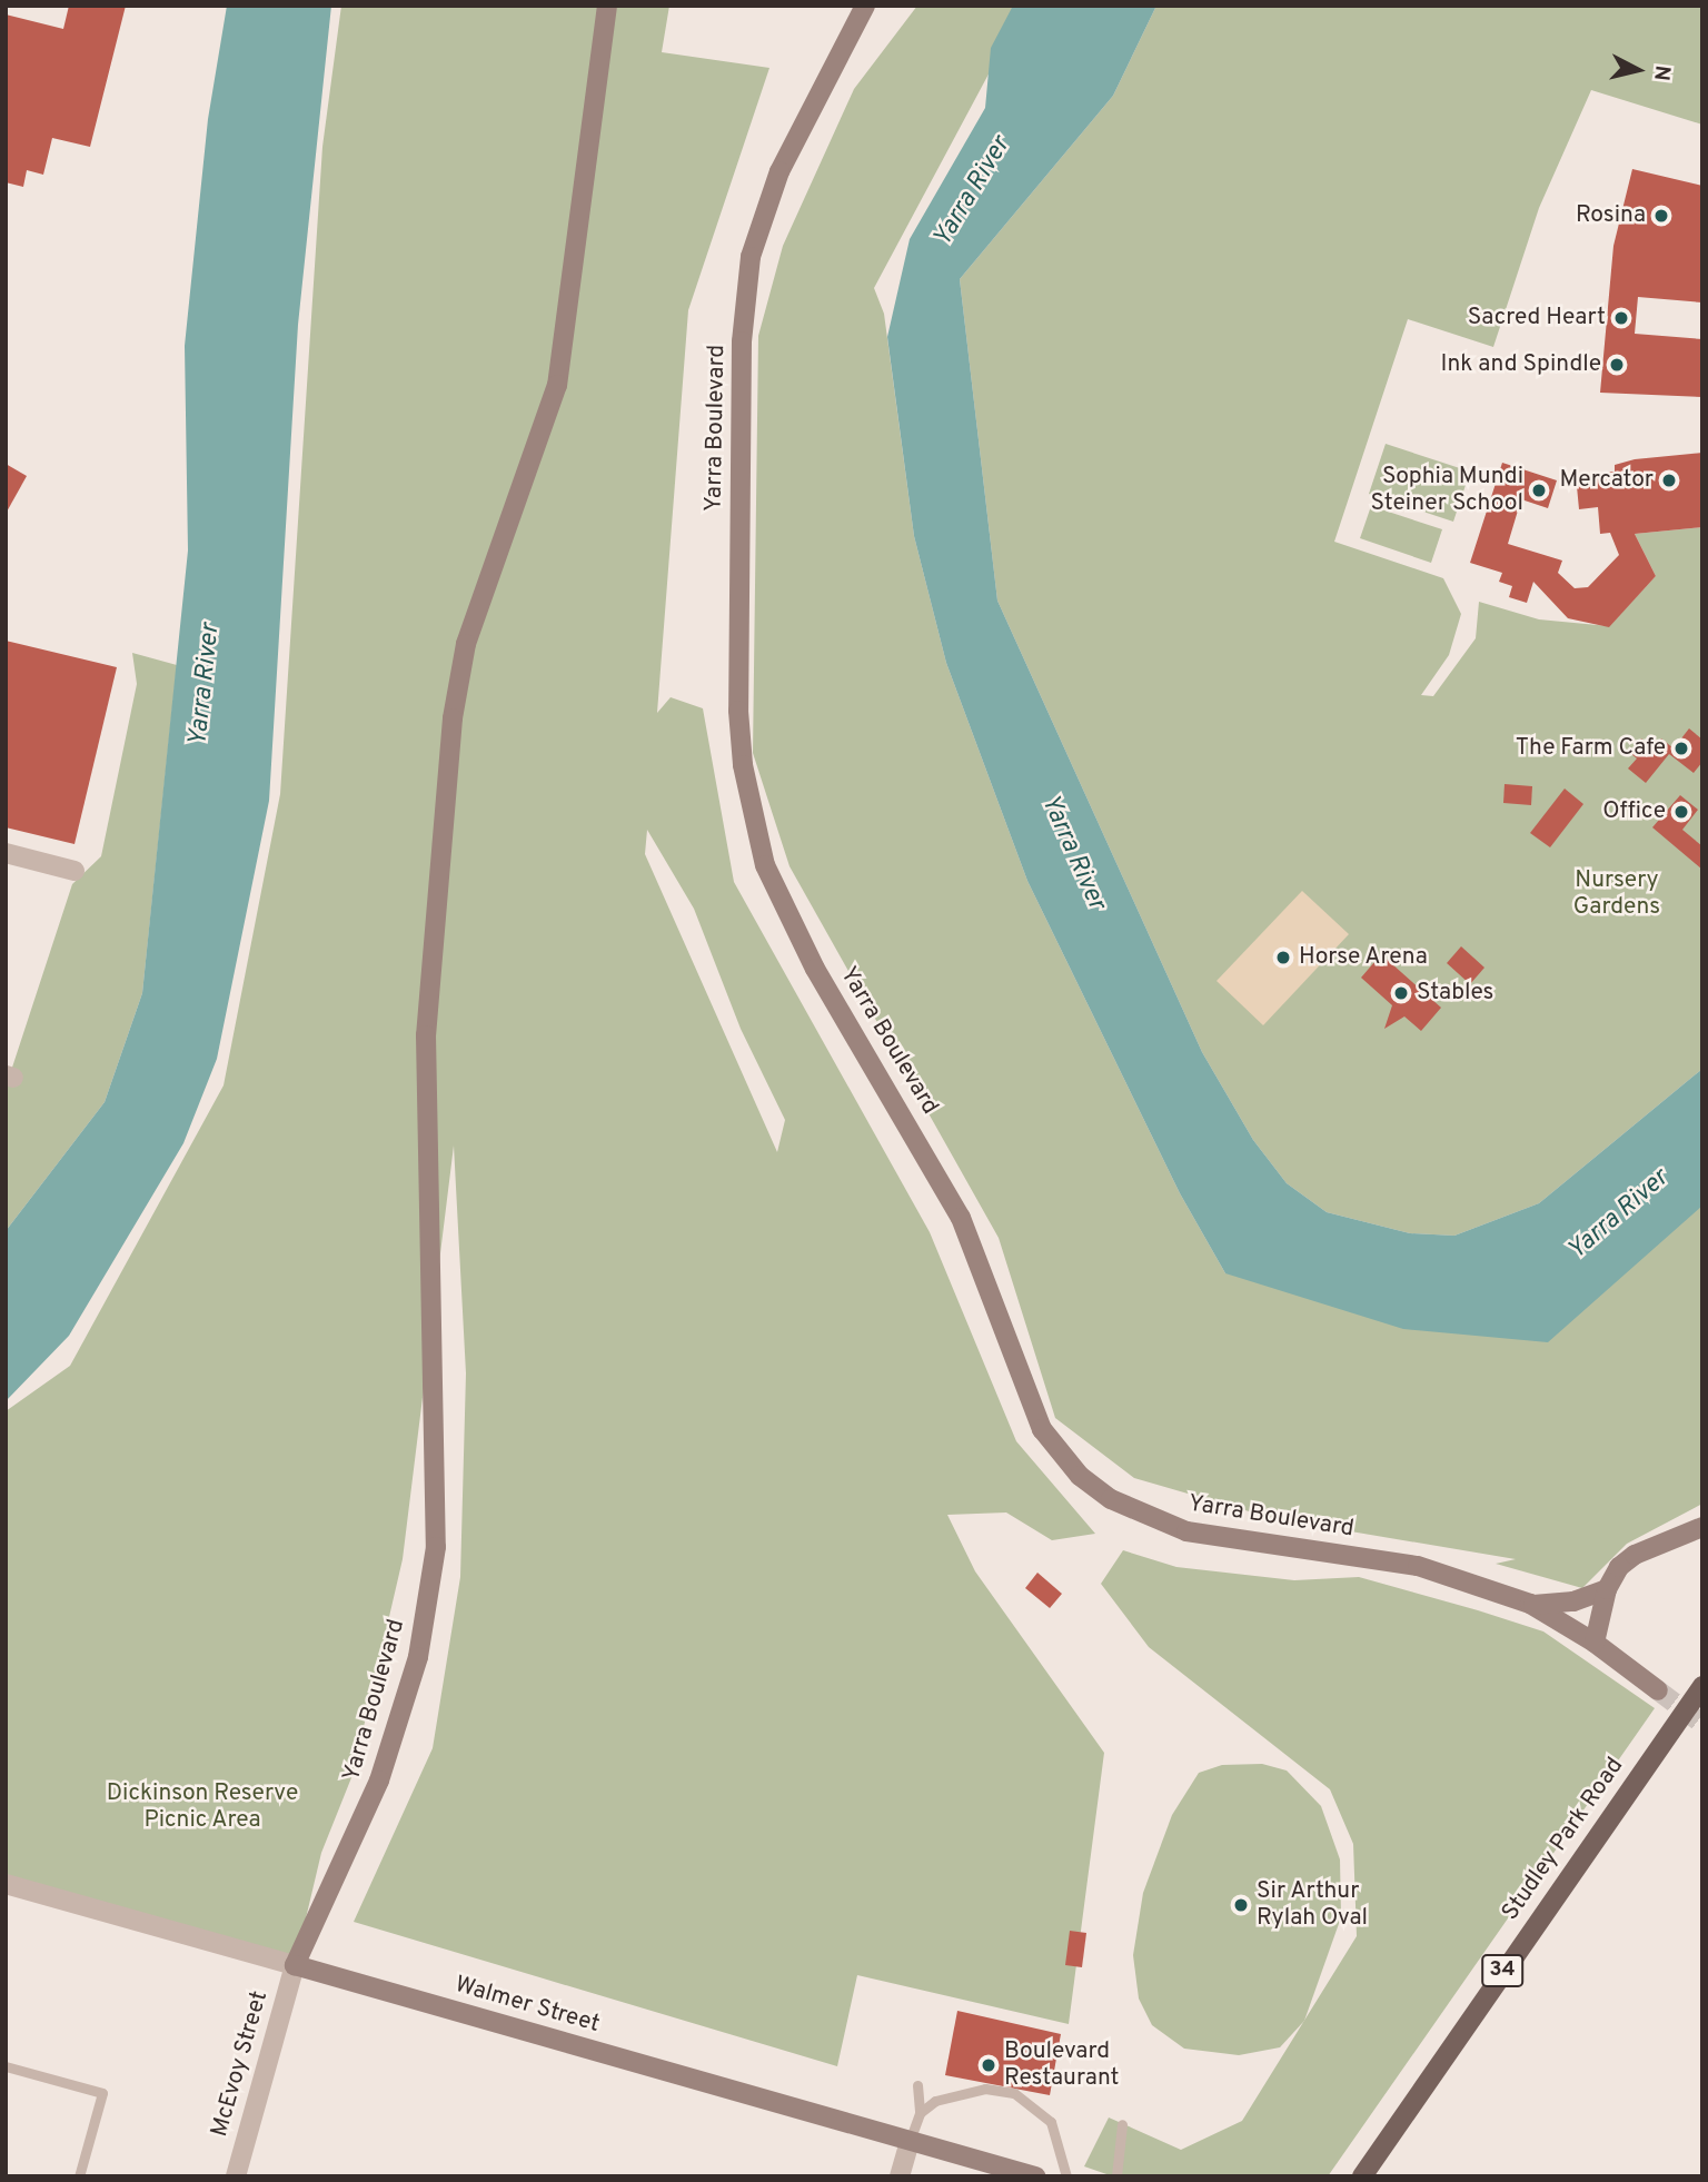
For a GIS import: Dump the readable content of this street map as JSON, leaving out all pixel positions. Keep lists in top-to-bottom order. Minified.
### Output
{"streets":{"main road":["Studley Park Road","34"],"street":["Yarra Boulevard","Walmer Street","McEvoy Street"]},"crossings":[["Yarra Boulevard","Walmer Street"],["Yarra Boulevard","McEvoy Street"],["Walmer Street","McEvoy Street"]],"water":["Yarra River"],"parks":["Nursery Gardens","Dickinson Reserve Picnic Area"],"places":["Rosina","Sacred Heart","Ink and Spindle","Mercator","Sophia Mundi Steiner School","The Farm Cafe","Office","Horse Arena","Stables","Sir Arthur Rylah Oval","Boulevard Restaurant"],"north":"right"}
